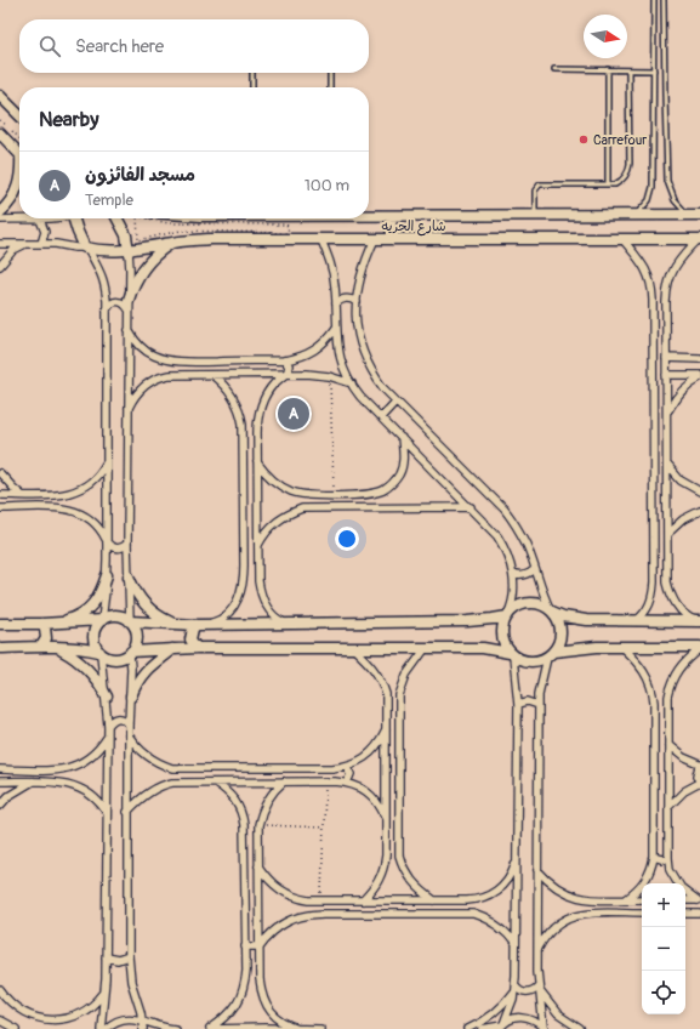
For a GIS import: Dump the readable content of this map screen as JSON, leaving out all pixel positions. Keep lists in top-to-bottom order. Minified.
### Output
{"streets":{"street":["شارع الحريه"]},"places":["Carrefour"],"north":"right","page":{"search":"Search here","heading":"Nearby","list":[{"mark":"A","name":"مسجد الفائزون","note":"Temple","value":"100 m"}],"pins":"A","map_buttons":["+","−"]}}
